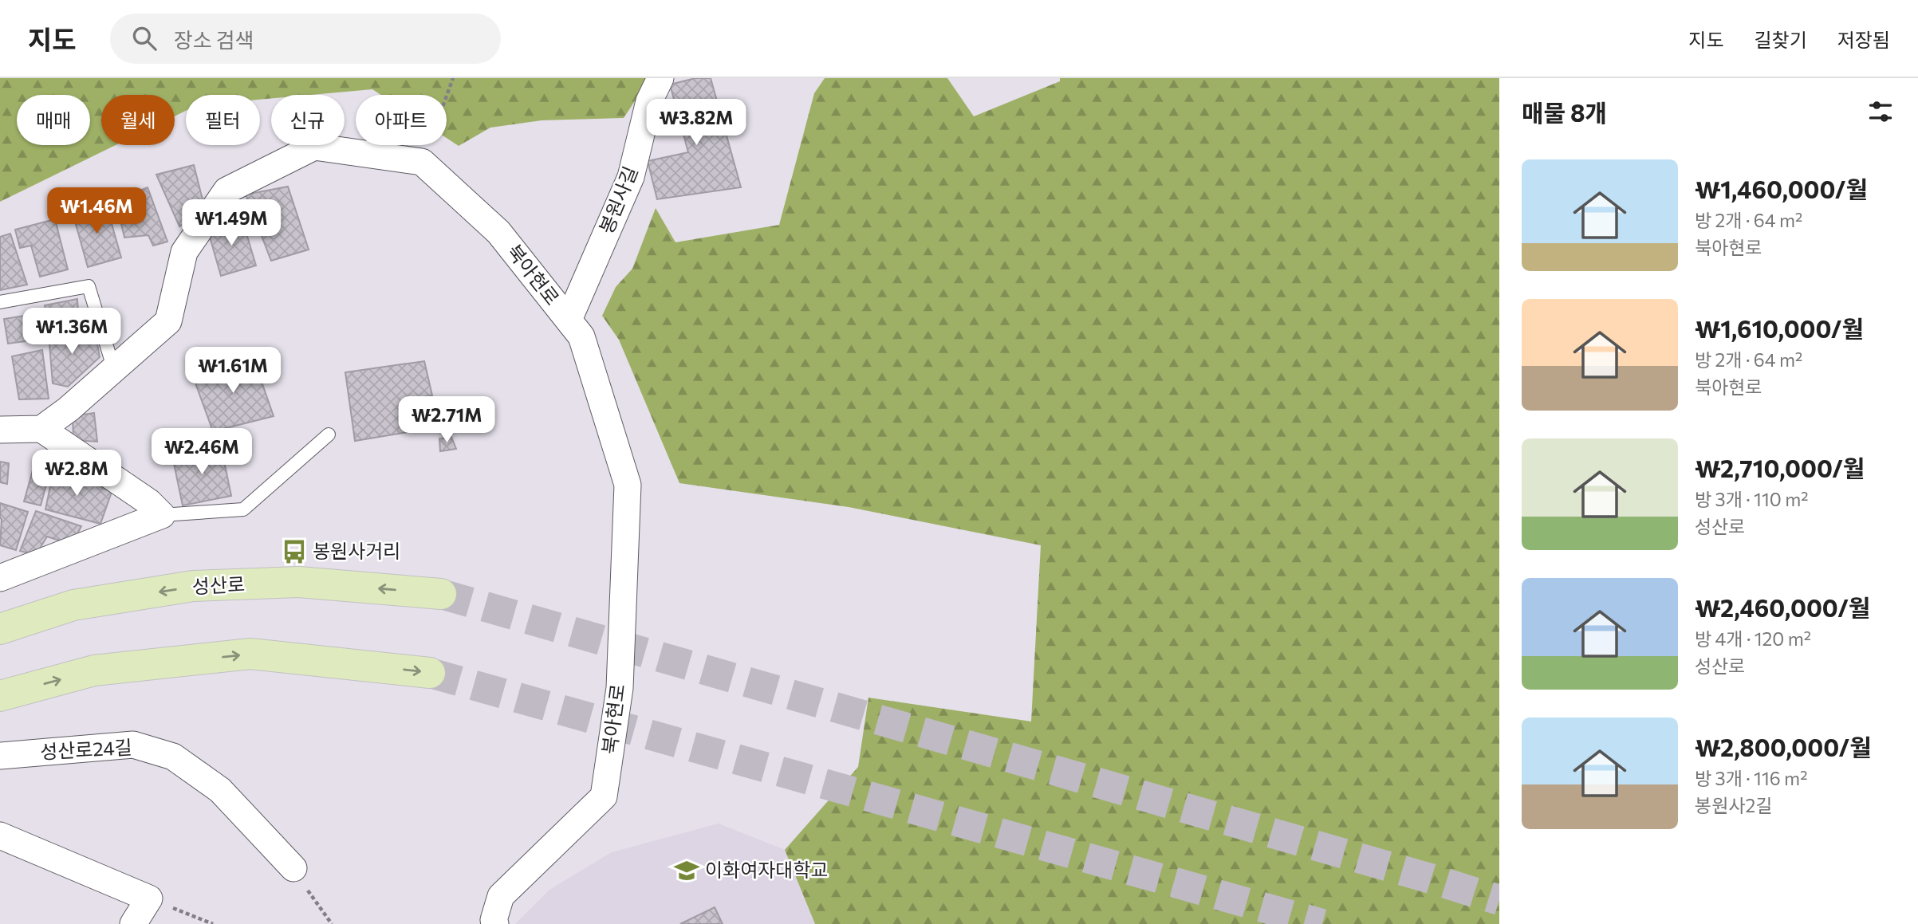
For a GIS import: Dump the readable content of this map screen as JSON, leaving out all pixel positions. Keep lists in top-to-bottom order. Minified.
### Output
{"streets":{"main road":["성산로"],"street":["봉원사길","북아현로","성산로24길"]},"crossings":[["봉원사길","북아현로"]],"places":{"bus stop":["봉원사거리"],"school or university":["이화여자대학교"]},"page":{"header":"지도","search":"장소 검색","nav":["지도","길찾기","저장됨"],"heading":"매물 8개","chip":["매매","월세","필터","신규","아파트"],"price":["₩3.82M","₩1.46M","₩1.49M","₩1.36M","₩1.61M","₩2.71M","₩2.46M","₩2.8M"],"list":[{"name":"₩1,460,000/월","note":"방 2개 · 64 m² · 북아현로"},{"name":"₩1,610,000/월","note":"방 2개 · 64 m² · 북아현로"},{"name":"₩2,710,000/월","note":"방 3개 · 110 m² · 성산로"},{"name":"₩2,460,000/월","note":"방 4개 · 120 m² · 성산로"},{"name":"₩2,800,000/월","note":"방 3개 · 116 m² · 봉원사2길"}]}}
